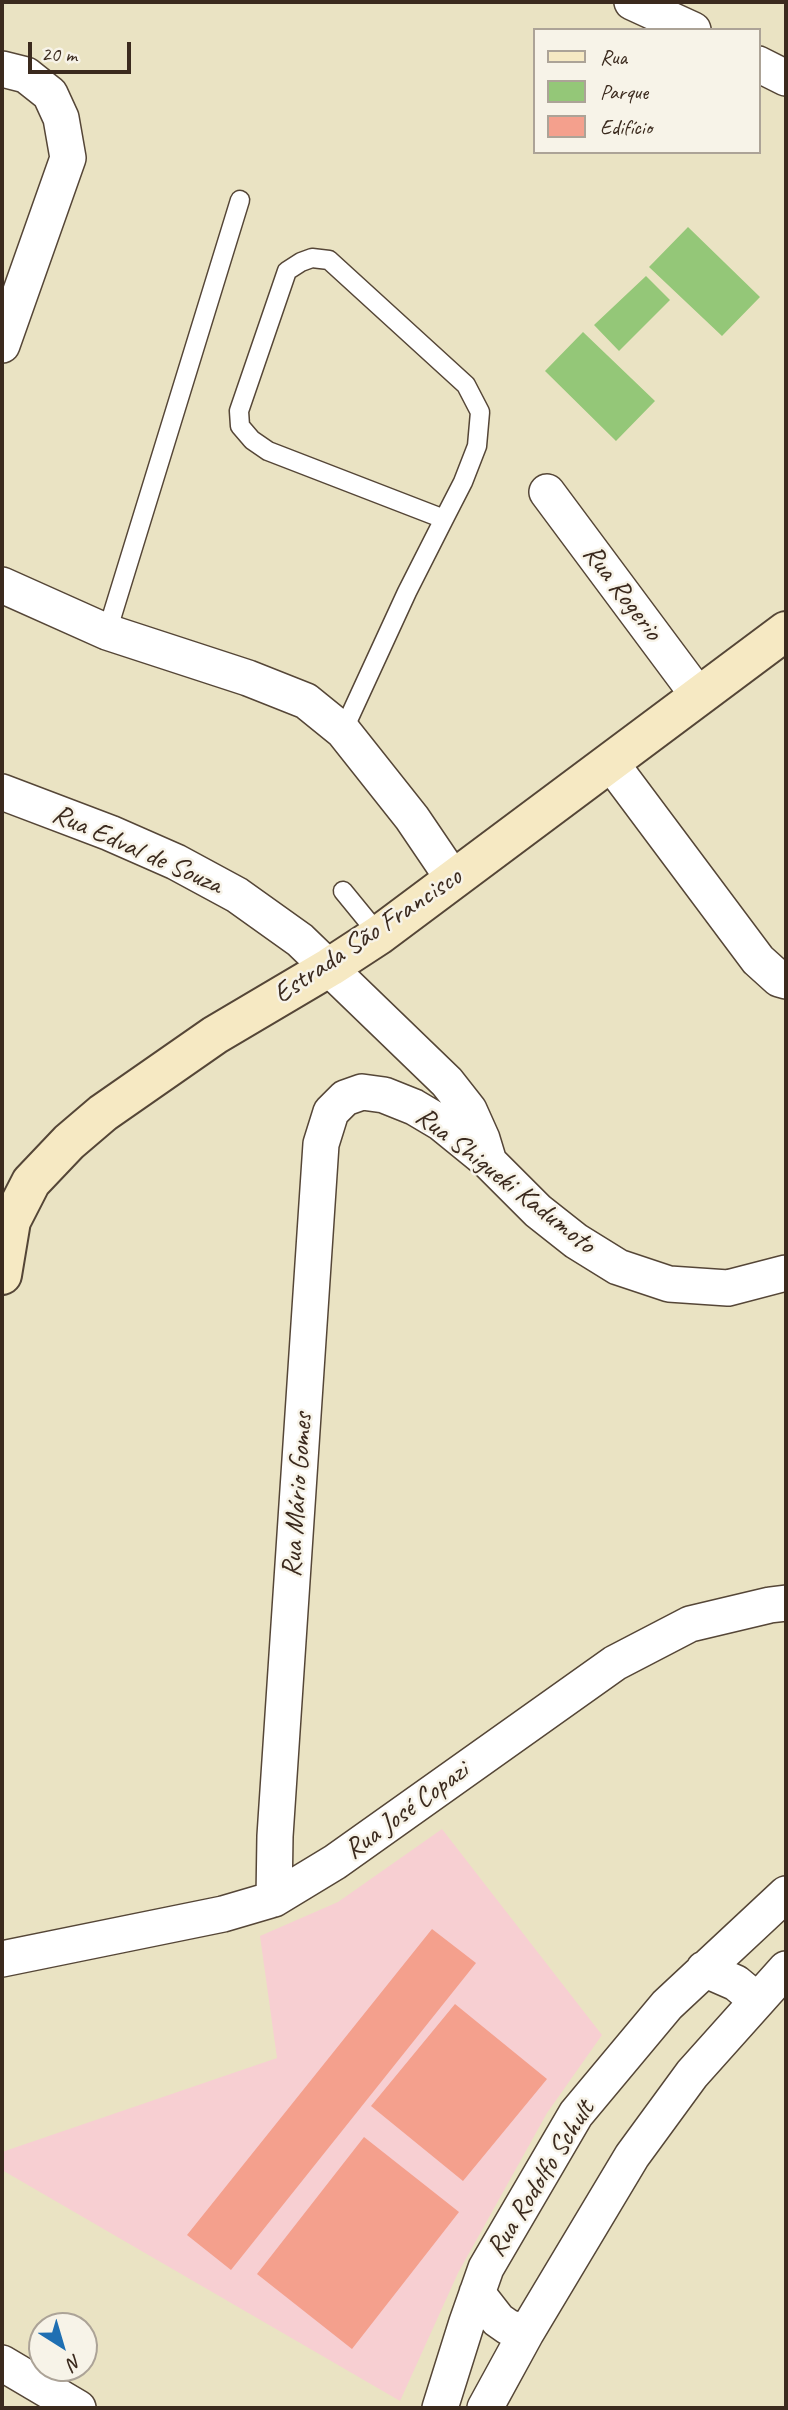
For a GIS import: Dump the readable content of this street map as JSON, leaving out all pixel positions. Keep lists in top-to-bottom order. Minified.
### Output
{"streets":{"main road":["Estrada São Francisco"],"street":["Rua Rogerio","Rua Edval de Souza","Rua Shigueki Kadumoto","Rua Mário Gomes","Rua José Copazi","Rua Rodolfo Schult"]},"crossings":[["Rua Rogerio","Estrada São Francisco"],["Rua Edval de Souza","Estrada São Francisco"],["Rua Edval de Souza","Rua Shigueki Kadumoto"],["Rua Shigueki Kadumoto","Rua Mário Gomes"],["Rua Mário Gomes","Rua José Copazi"]],"legend":["Rua","Parque","Edifício"],"scale_bar":"20 m","north":"bottom right"}
